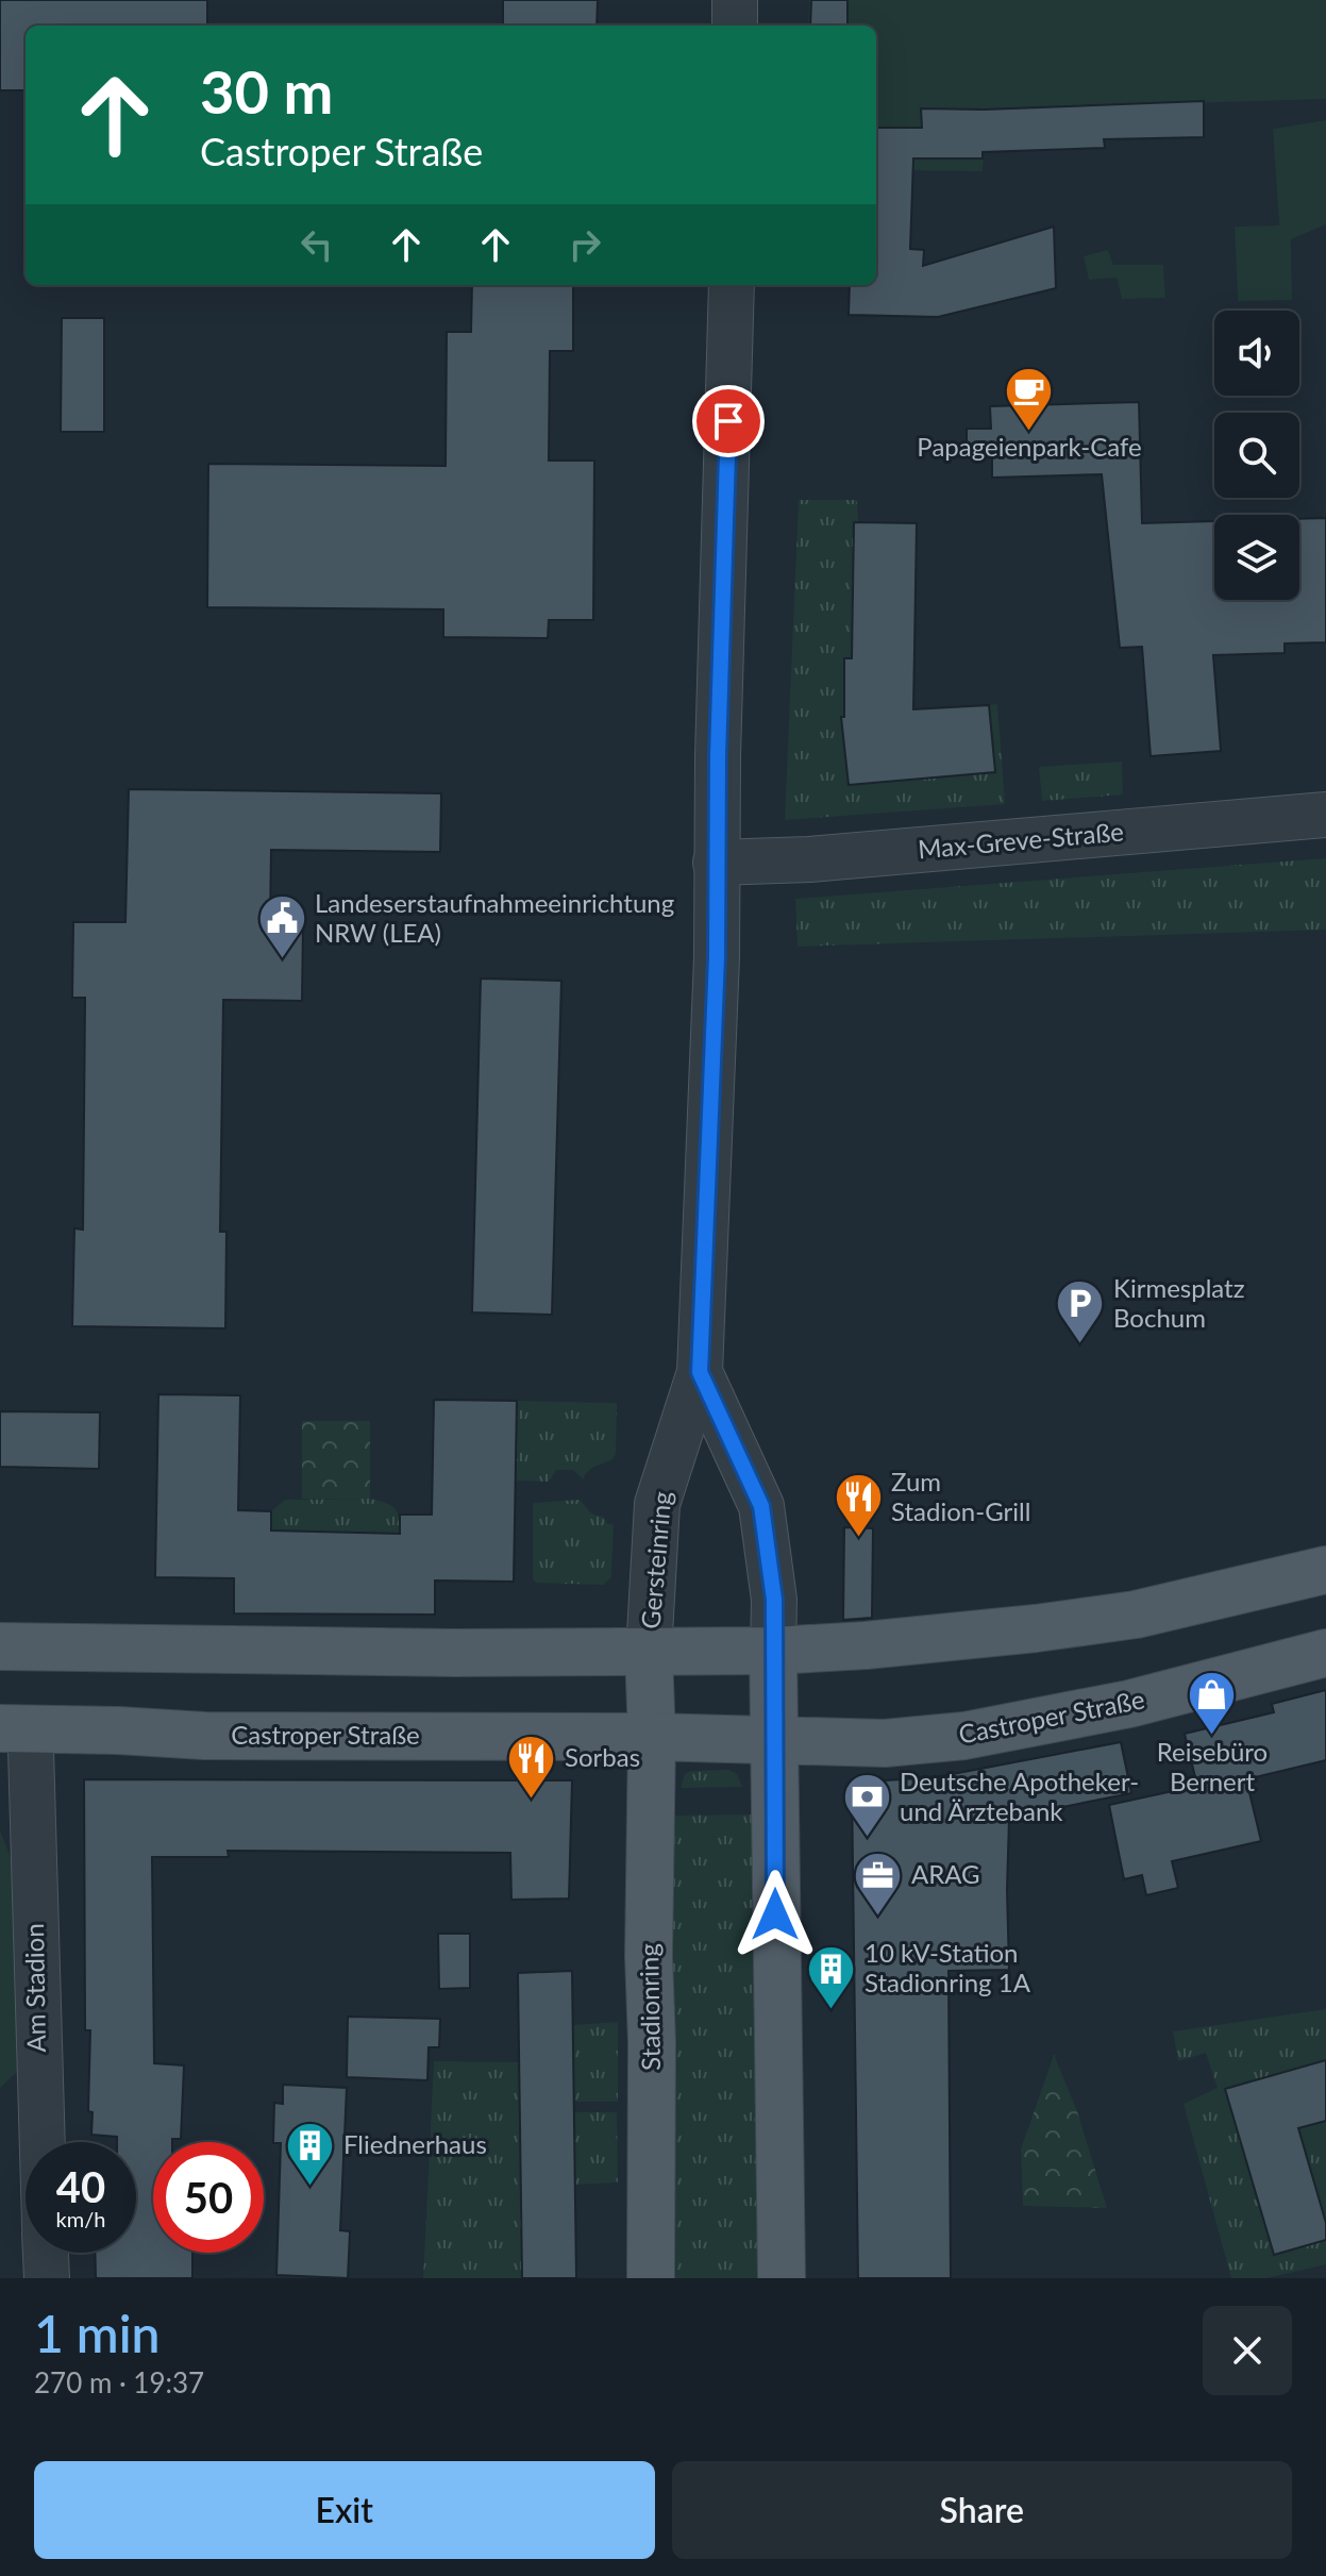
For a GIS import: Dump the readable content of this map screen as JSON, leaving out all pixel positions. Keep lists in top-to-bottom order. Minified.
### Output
{"streets":{"main road":["Castroper Straße","Stadionring"],"street":["Max-Greve-Straße","Gersteinring","Am Stadion"]},"crossings":[["Max-Greve-Straße","Gersteinring"],["Castroper Straße","Am Stadion"],["Castroper Straße","Stadionring"]],"places":{"cafe":["Papageienpark-Cafe"],"public building":["Landeserstaufnahmeeinrichtung NRW (LEA)"],"parking":["Kirmesplatz Bochum"],"restaurant":["Zum Stadion-Grill","Sorbas"],"shop":["Reisebüro Bernert"],"bank":["Deutsche Apotheker- und Ärztebank"],"office":["ARAG"],"building":["10 kV-Station Stadionring 1A","Fliednerhaus"]},"page":{"turn":["30 m","Castroper Straße"],"speed":"40 km/h","limit":"50","heading":["1 min","270 m · 19:37"],"buttons":["Exit","Share"]}}
